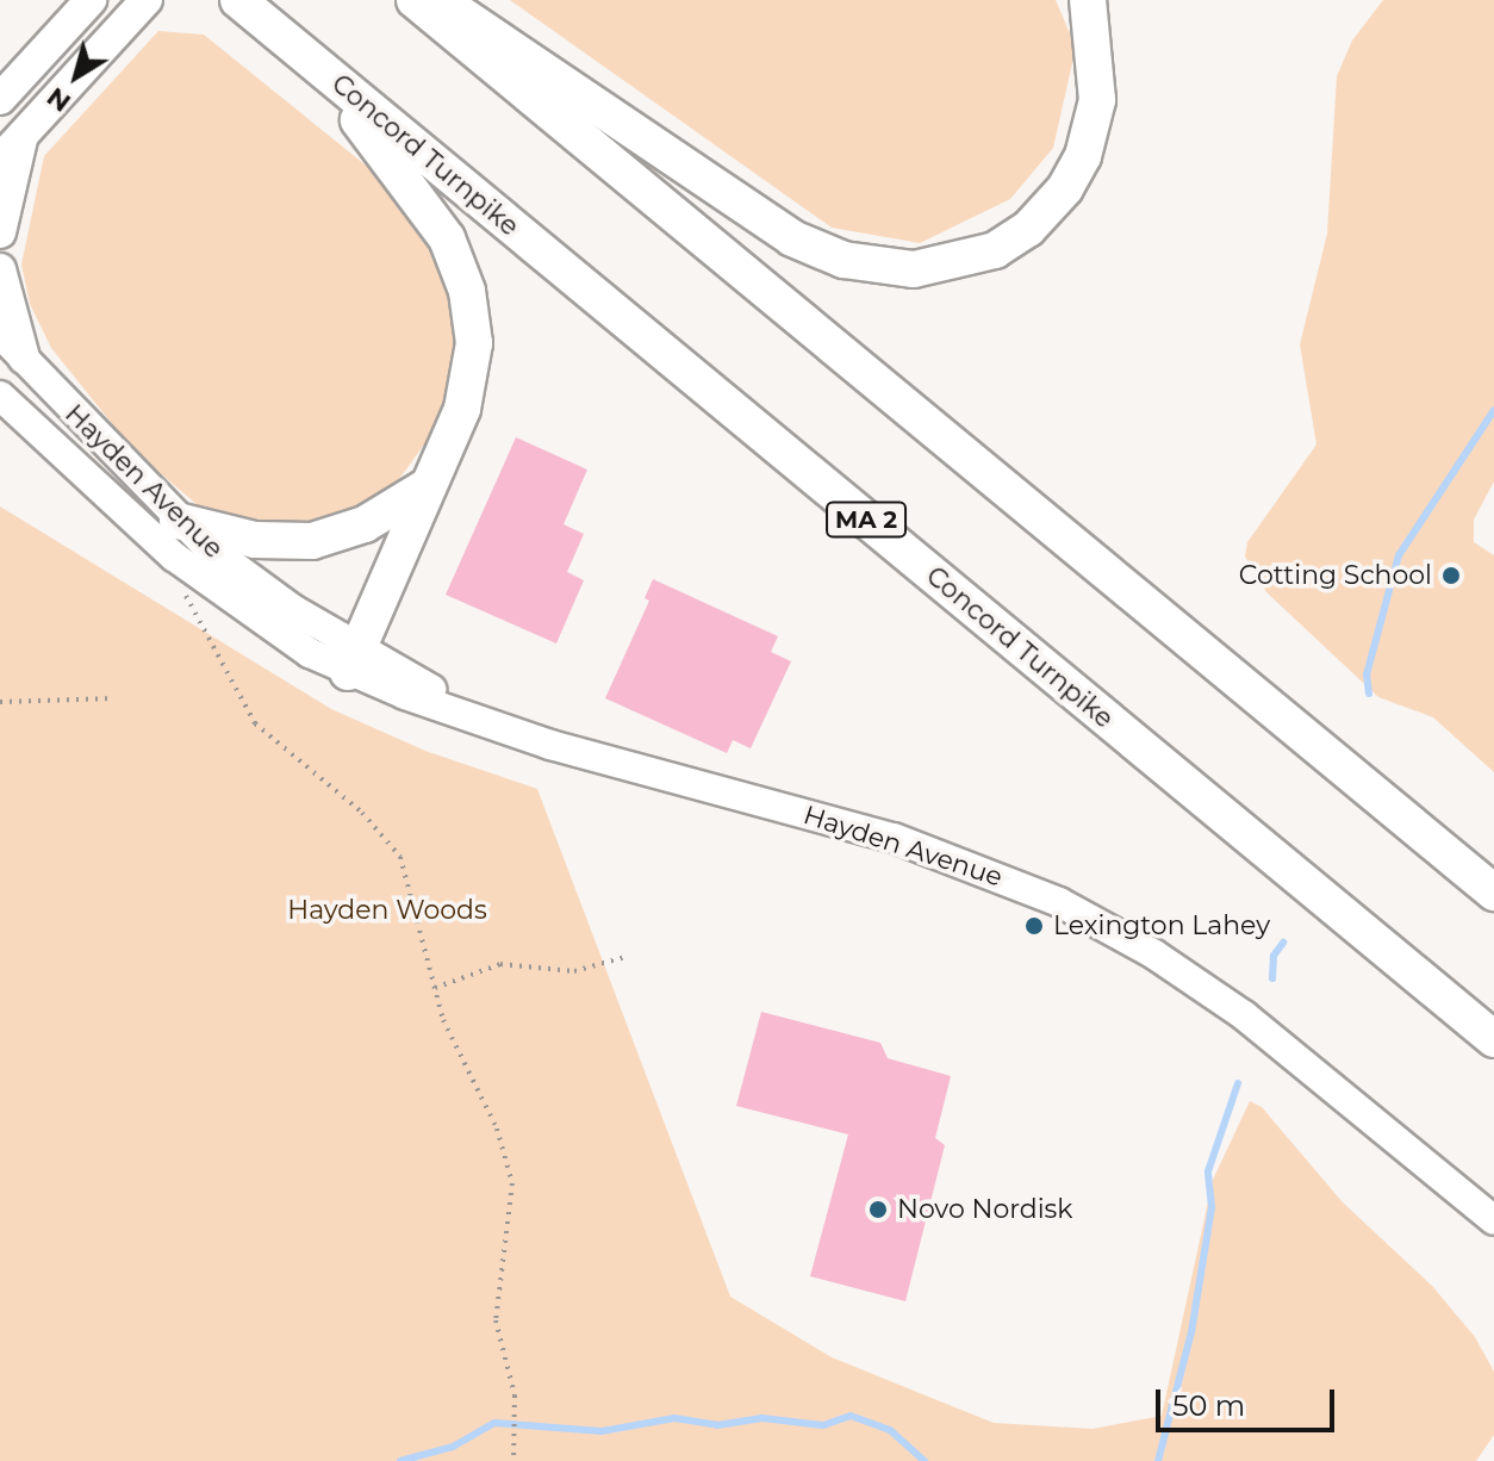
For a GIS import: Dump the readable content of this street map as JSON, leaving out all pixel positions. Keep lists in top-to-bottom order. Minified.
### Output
{"streets":{"highway":["Concord Turnpike","MA 2"],"street":["Hayden Avenue"]},"parks":["Hayden Woods"],"places":["Cotting School","Lexington Lahey","Novo Nordisk"],"scale_bar":"50 m","north":"bottom left"}
